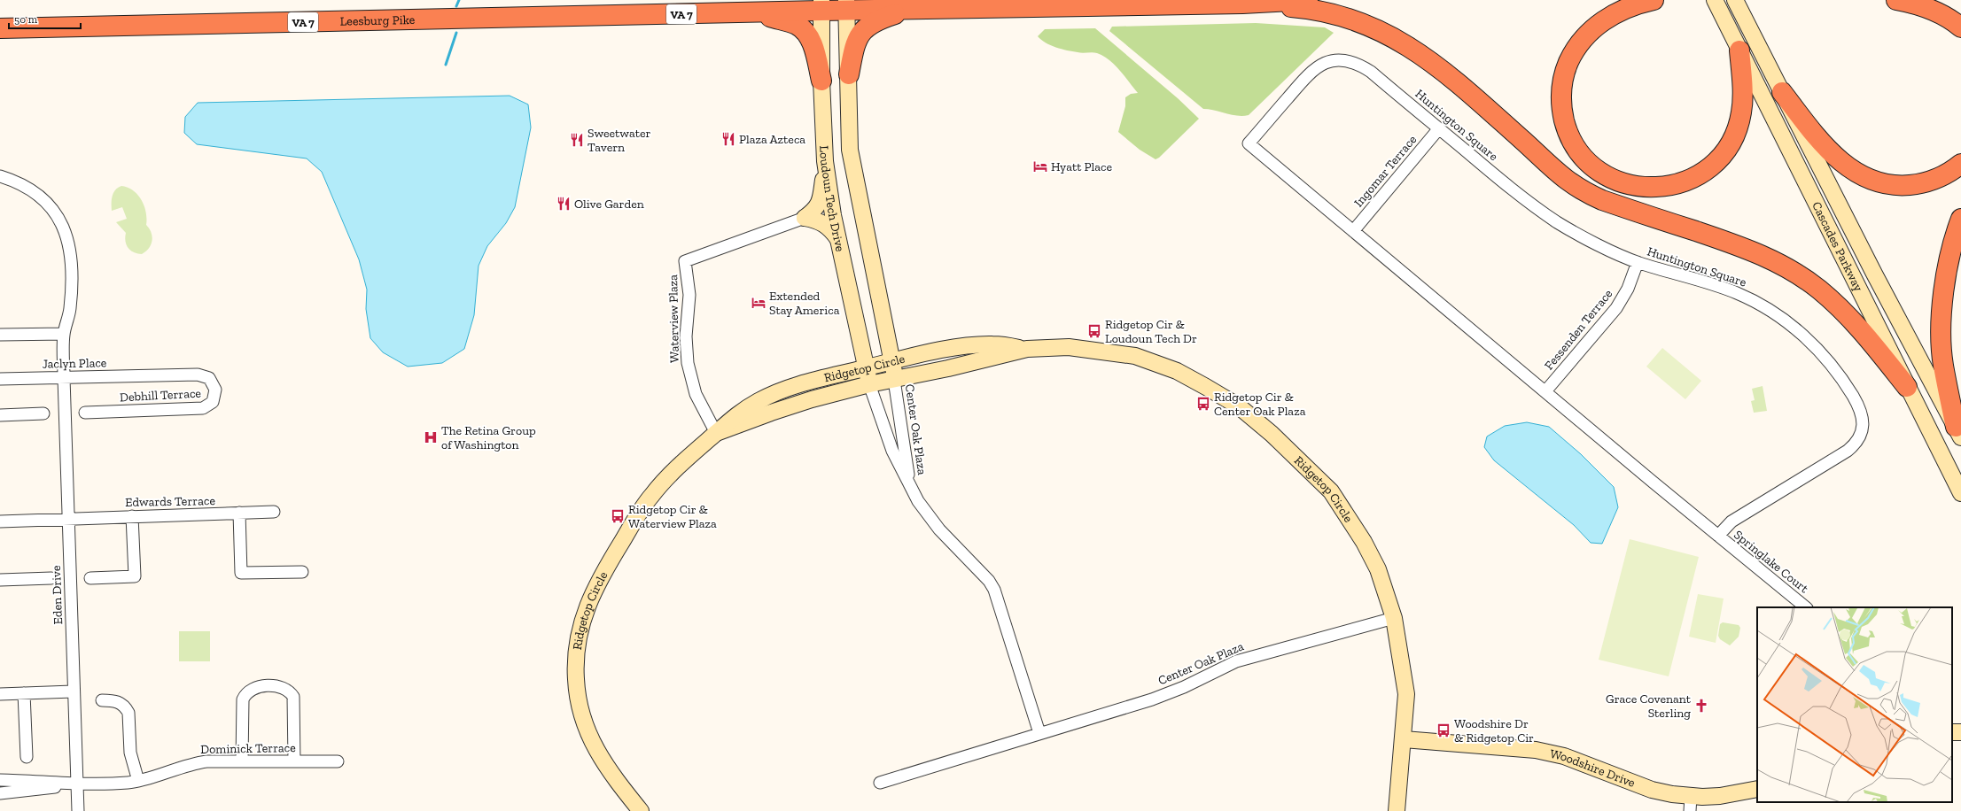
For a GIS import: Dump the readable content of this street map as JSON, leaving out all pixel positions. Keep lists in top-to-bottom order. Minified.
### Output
{"streets":{"highway":["VA 7","Leesburg Pike"],"street":["Huntington Square","Ingomar Terrace","Loudoun Tech Drive","Cascades Parkway","Waterview Plaza","Fessenden Terrace","Jaclyn Place","Ridgetop Circle","Debhill Terrace","Center Oak Plaza","Edwards Terrace","Springlake Court","Eden Drive","Dominick Terrace","Woodshire Drive"]},"crossings":[["VA 7","Leesburg Pike"],["VA 7","Loudoun Tech Drive"],["Huntington Square","Ingomar Terrace"],["Huntington Square","Fessenden Terrace"],["Huntington Square","Springlake Court"],["Loudoun Tech Drive","Ridgetop Circle"],["Loudoun Tech Drive","Center Oak Plaza"],["Waterview Plaza","Ridgetop Circle"],["Jaclyn Place","Debhill Terrace"],["Jaclyn Place","Eden Drive"],["Ridgetop Circle","Center Oak Plaza"],["Ridgetop Circle","Woodshire Drive"],["Edwards Terrace","Eden Drive"],["Eden Drive","Dominick Terrace"]],"places":{"restaurant":["Plaza Azteca","Sweetwater Tavern","Olive Garden"],"hotel":["Hyatt Place","Extended Stay America"],"bus stop":["Ridgetop Cir & Loudoun Tech Dr","Ridgetop Cir & Center Oak Plaza","Ridgetop Cir & Waterview Plaza","Woodshire Dr & Ridgetop Cir"],"hospital":["The Retina Group of Washington"],"church":["Grace Covenant Sterling"]},"scale_bar":"50 m"}
